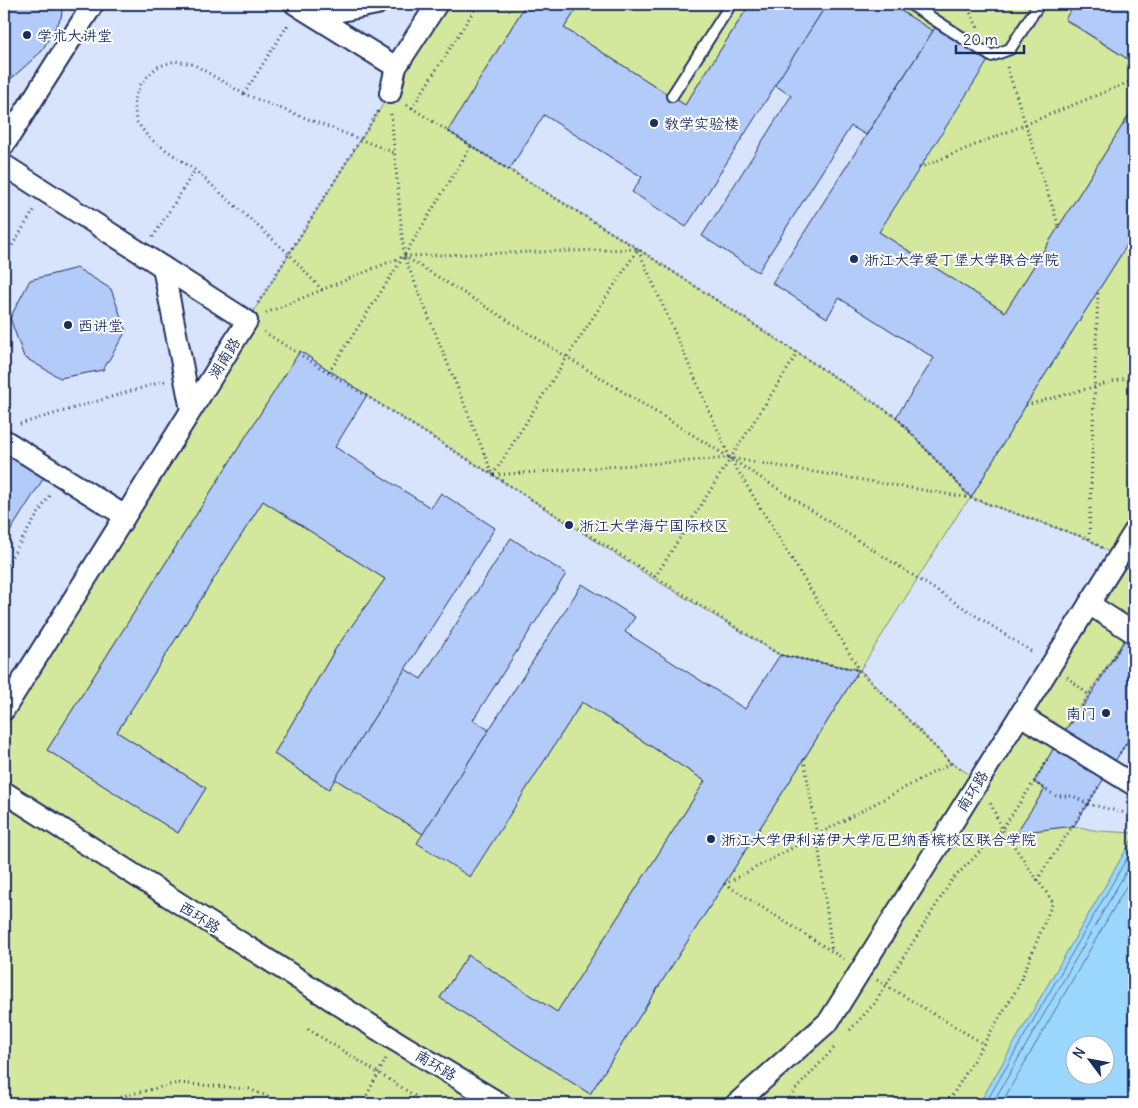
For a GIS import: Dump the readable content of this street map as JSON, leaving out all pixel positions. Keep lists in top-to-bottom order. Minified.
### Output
{"streets":{"street":["湖南路","南环路","西环路"]},"crossings":[["南环路","西环路"]],"places":["学术大讲堂","教学实验楼","浙江大学爱丁堡大学联合学院","西讲堂","浙江大学海宁国际校区","南门","浙江大学伊利诺伊大学厄巴纳香槟校区联合学院"],"scale_bar":"20 m","north":"top left"}
